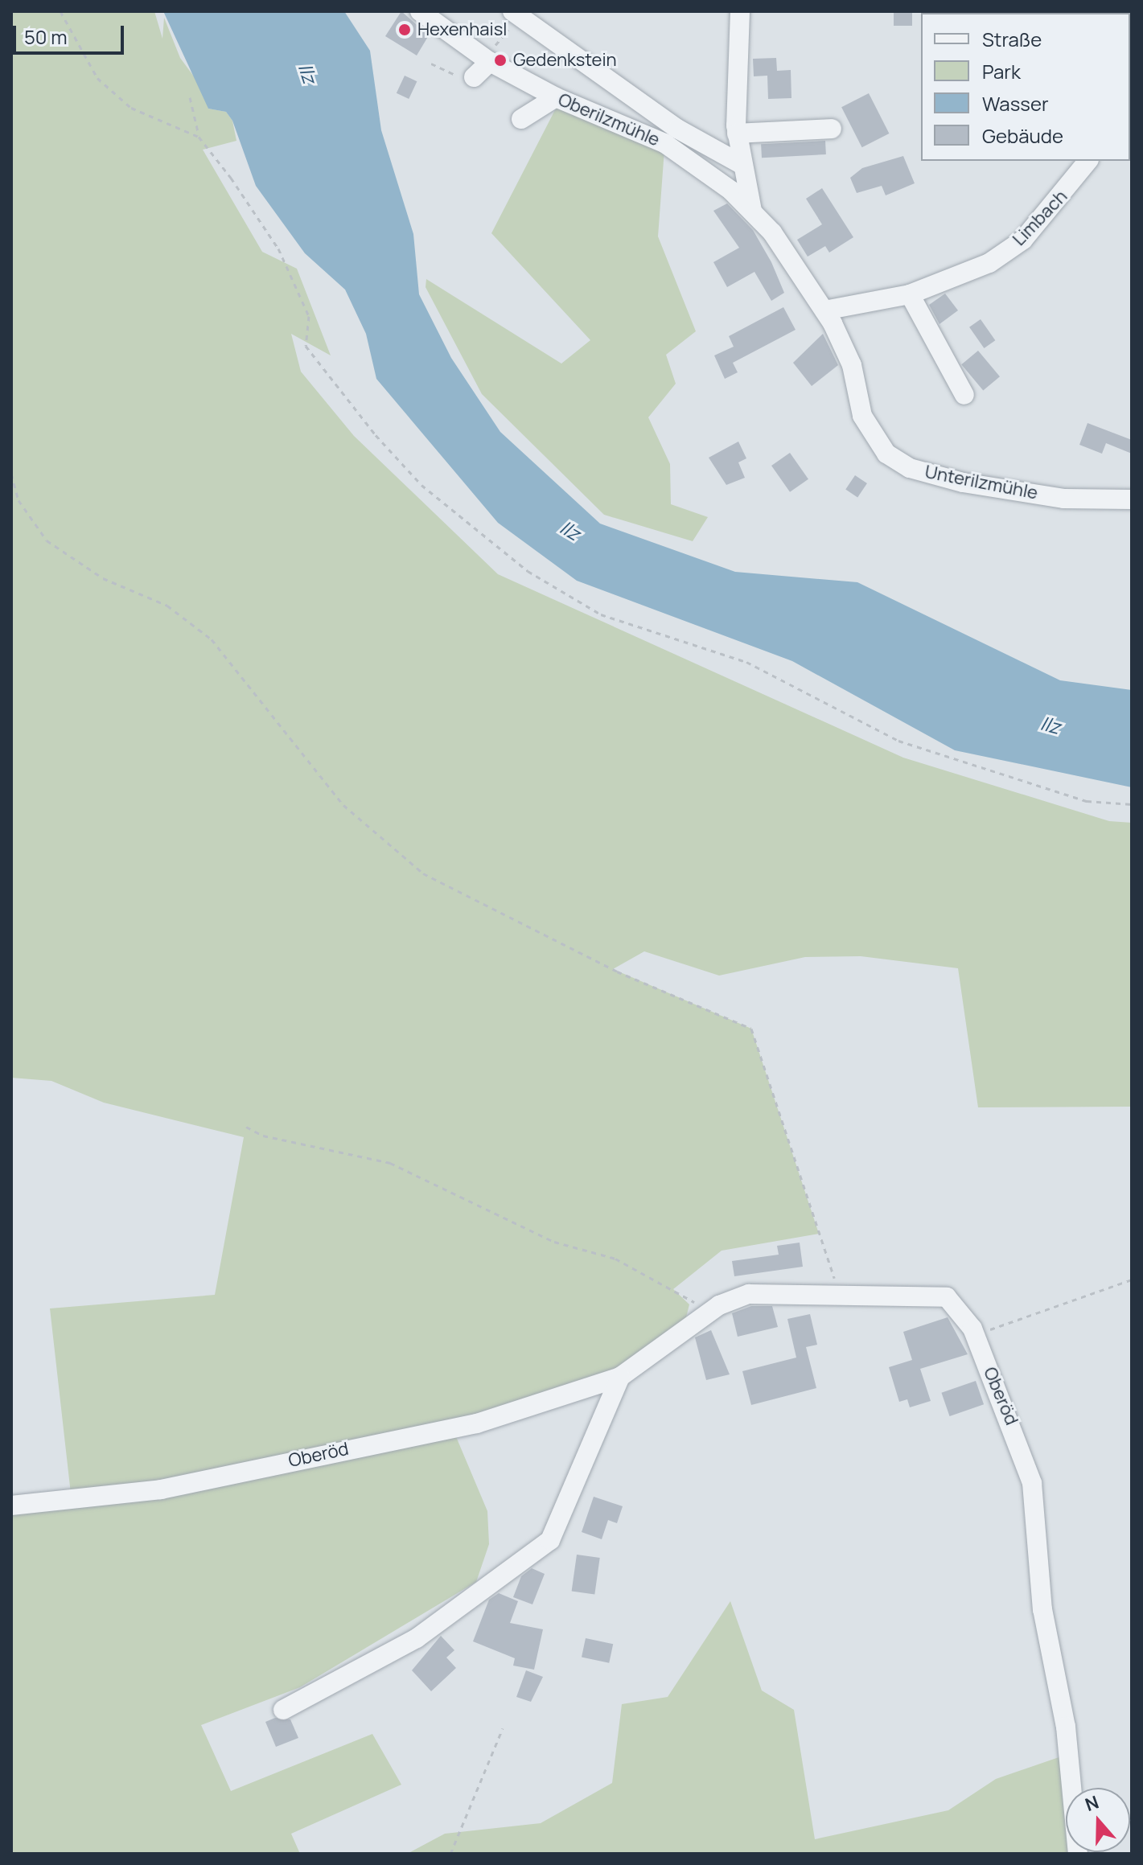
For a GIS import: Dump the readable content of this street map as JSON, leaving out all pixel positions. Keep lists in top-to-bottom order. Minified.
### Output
{"streets":{"street":["Oberilzmühle","Limbach","Unterilzmühle","Oberöd"]},"crossings":[["Oberilzmühle","Unterilzmühle"]],"water":["Ilz"],"places":["Hexenhaisl","Gedenkstein"],"legend":["Straße","Park","Wasser","Gebäude"],"scale_bar":"50 m","north":"top"}
